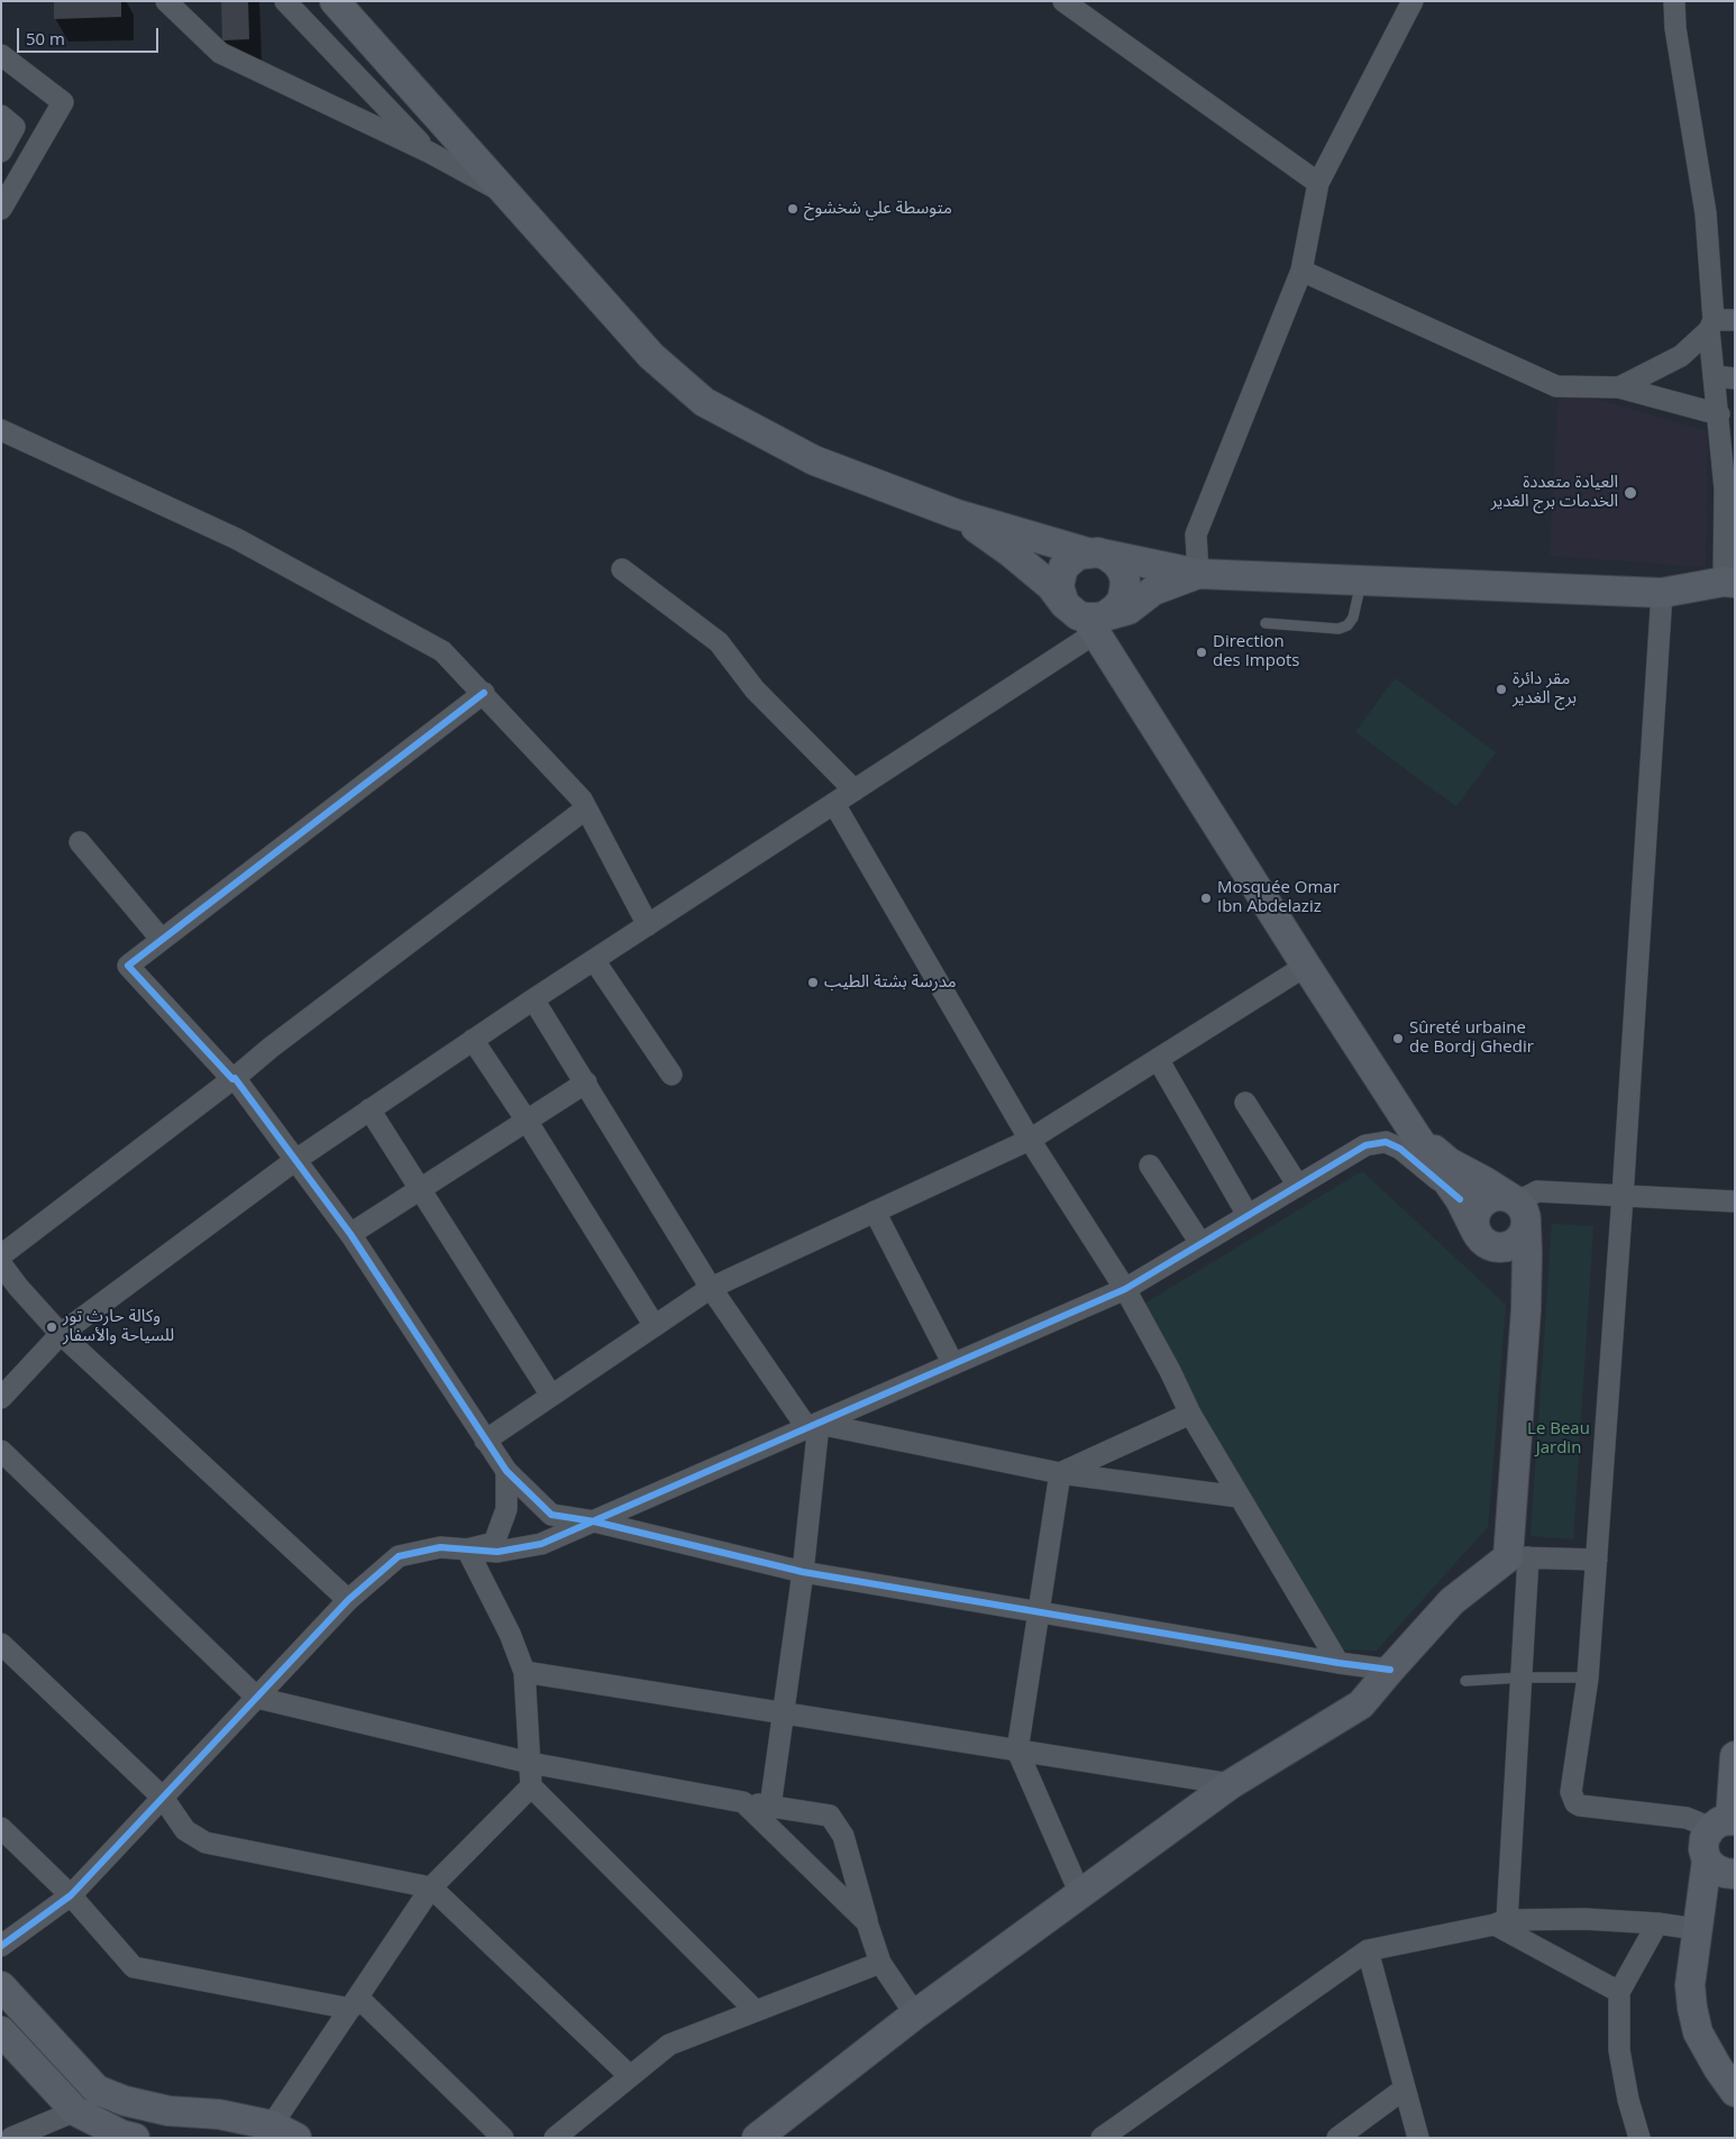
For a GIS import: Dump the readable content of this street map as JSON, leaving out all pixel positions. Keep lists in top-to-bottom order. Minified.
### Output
{"parks":["Le Beau Jardin"],"places":["متوسطة علي شخشوخ","العيادة متعددة الخدمات برج الغدير","Direction des Impots","مقر دائرة برج الغدير","Mosquée Omar Ibn Abdelaziz","مدرسة بشتة الطيب","Sûreté urbaine de Bordj Ghedir","وكالة حارث تور للسياحة والأسفار"],"scale_bar":"50 m"}
